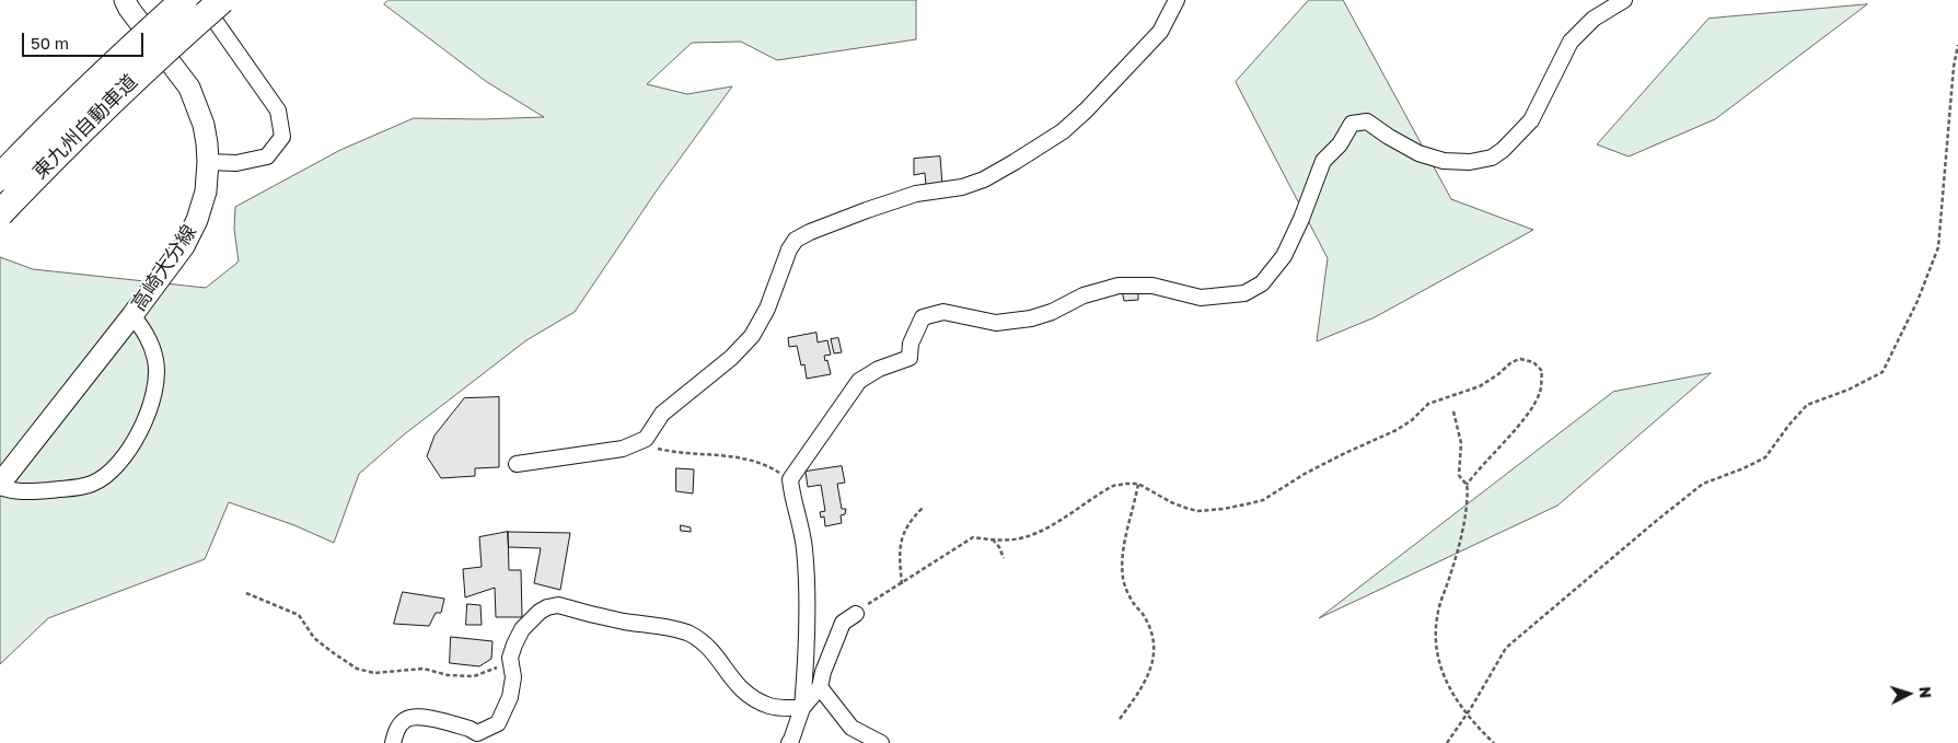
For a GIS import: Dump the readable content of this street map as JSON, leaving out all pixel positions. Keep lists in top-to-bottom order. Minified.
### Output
{"streets":{"highway":["東九州自動車道"],"main road":["高崎大分線"]},"scale_bar":"50 m","north":"right"}
